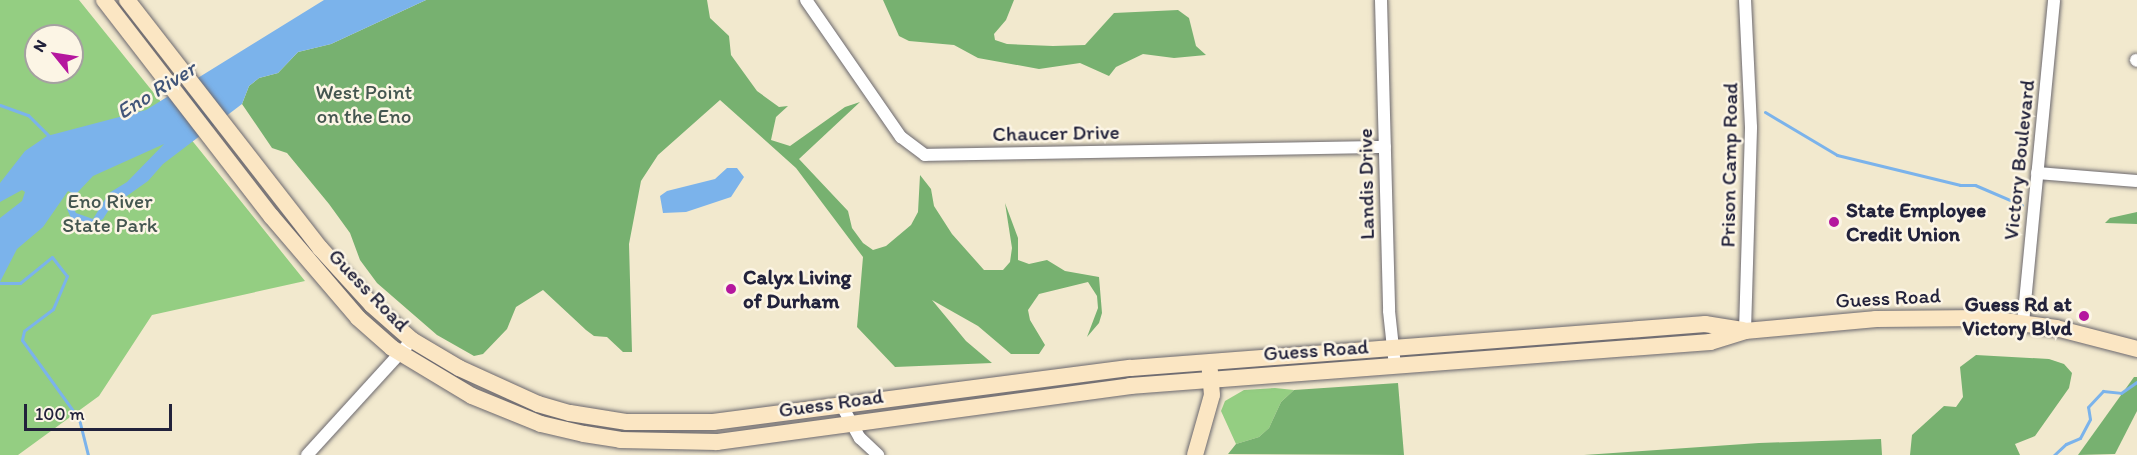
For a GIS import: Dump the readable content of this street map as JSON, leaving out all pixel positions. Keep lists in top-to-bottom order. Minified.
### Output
{"streets":{"main road":["Guess Road"],"street":["Chaucer Drive","Victory Boulevard","Prison Camp Road","Landis Drive"]},"crossings":[["Chaucer Drive","Landis Drive"],["Victory Boulevard","Guess Road"],["Prison Camp Road","Guess Road"],["Landis Drive","Guess Road"]],"water":["Eno River"],"parks":["West Point on the Eno","Eno River State Park"],"places":["State Employee Credit Union","Calyx Living of Durham","Guess Rd at Victory Blvd"],"scale_bar":"100 m","north":"top left"}
